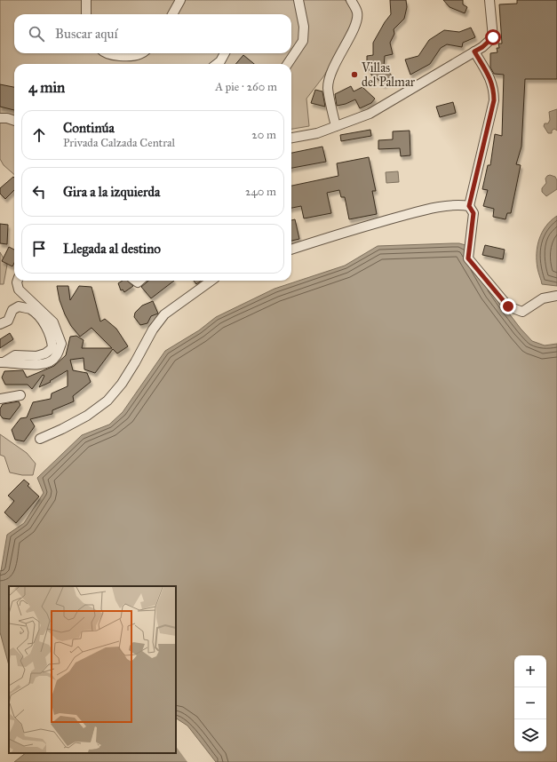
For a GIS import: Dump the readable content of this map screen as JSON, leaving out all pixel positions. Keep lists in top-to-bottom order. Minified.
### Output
{"places":["Villas del Palmar"],"page":{"search":"Buscar aquí","heading":["4 min","A pie · 260 m"],"list":[["Continúa","Privada Calzada Central","20 m"],["Gira a la izquierda","240 m"],"Llegada al destino"],"map_buttons":["+","−"]}}
